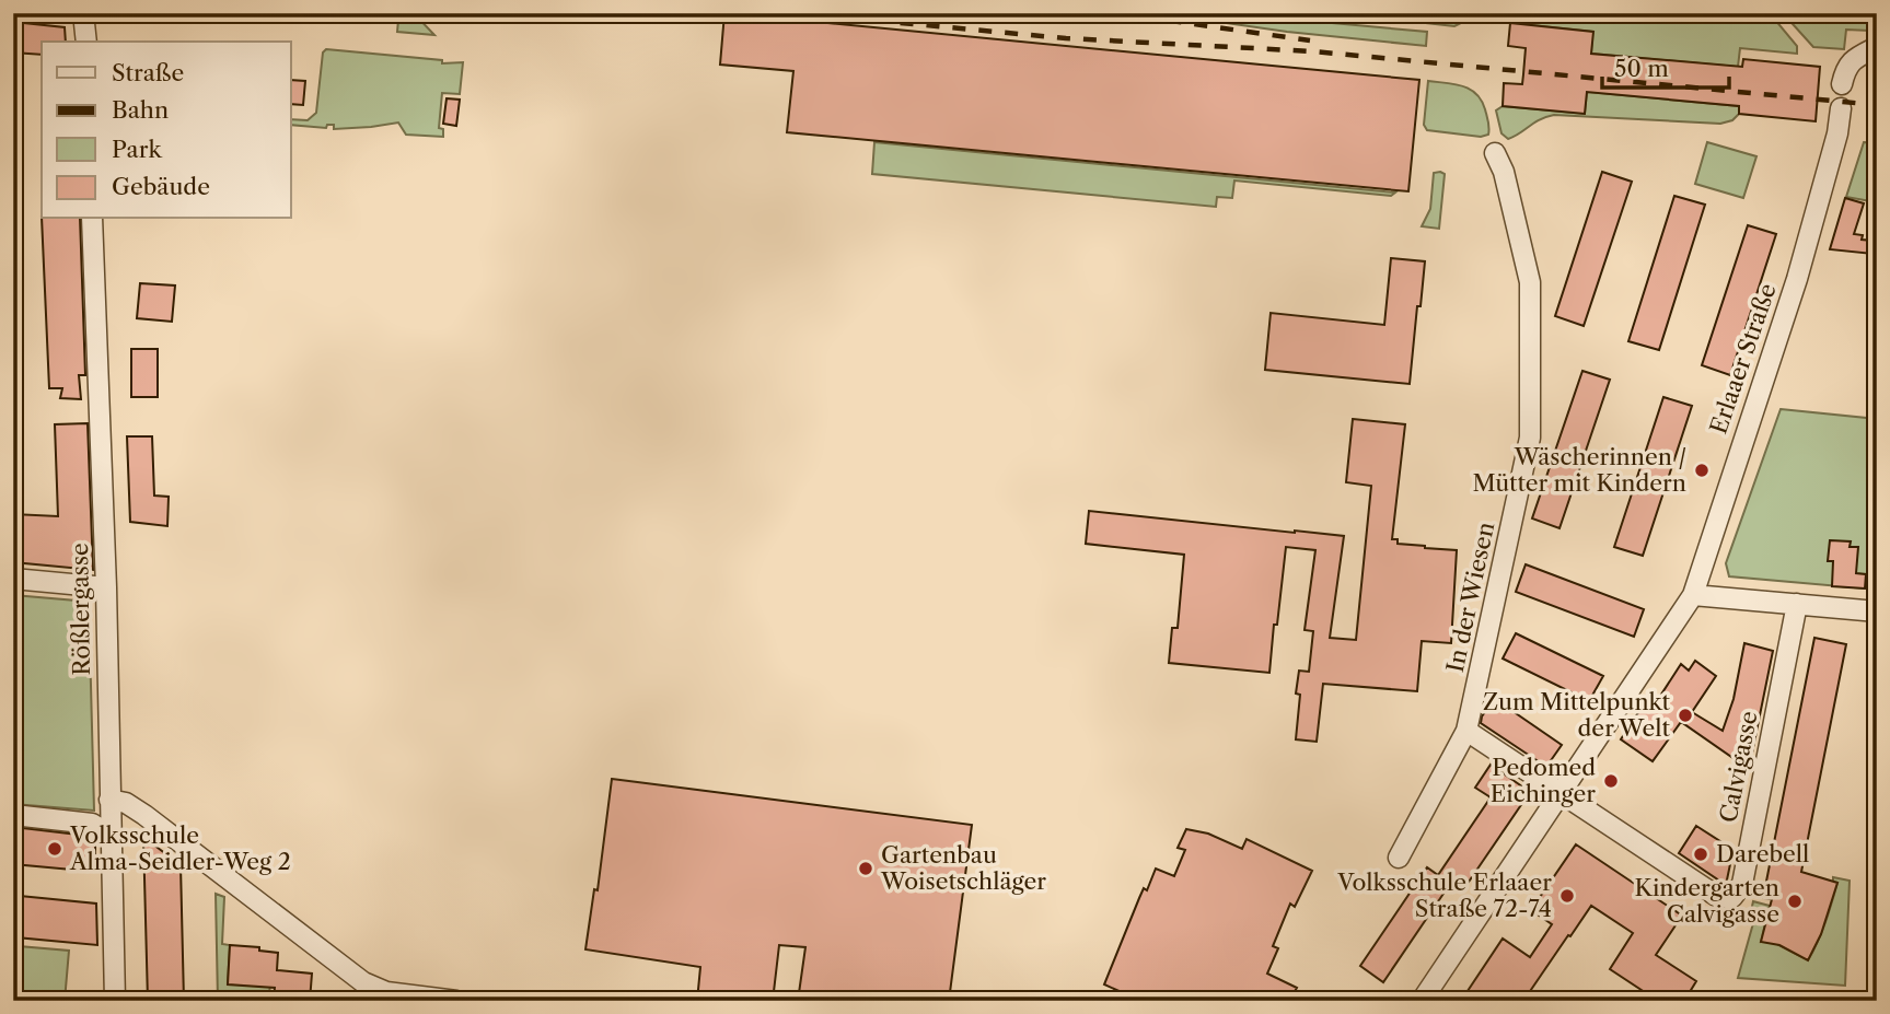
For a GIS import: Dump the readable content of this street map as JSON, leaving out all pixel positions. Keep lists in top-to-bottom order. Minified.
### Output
{"streets":{"street":["Erlaaer Straße","In der Wiesen","Rößlergasse","Calvigasse"]},"crossings":[["Erlaaer Straße","Calvigasse"],["In der Wiesen","Calvigasse"]],"places":["Wäscherinnen / Mütter mit Kindern","Zum Mittelpunkt der Welt","Pedomed Eichinger","Volksschule Alma-Seidler-Weg 2","Darebell","Gartenbau Woisetschläger","Volksschule Erlaaer Straße 72-74","Kindergarten Calvigasse"],"legend":["Straße","Bahn","Park","Gebäude"],"scale_bar":"50 m"}
